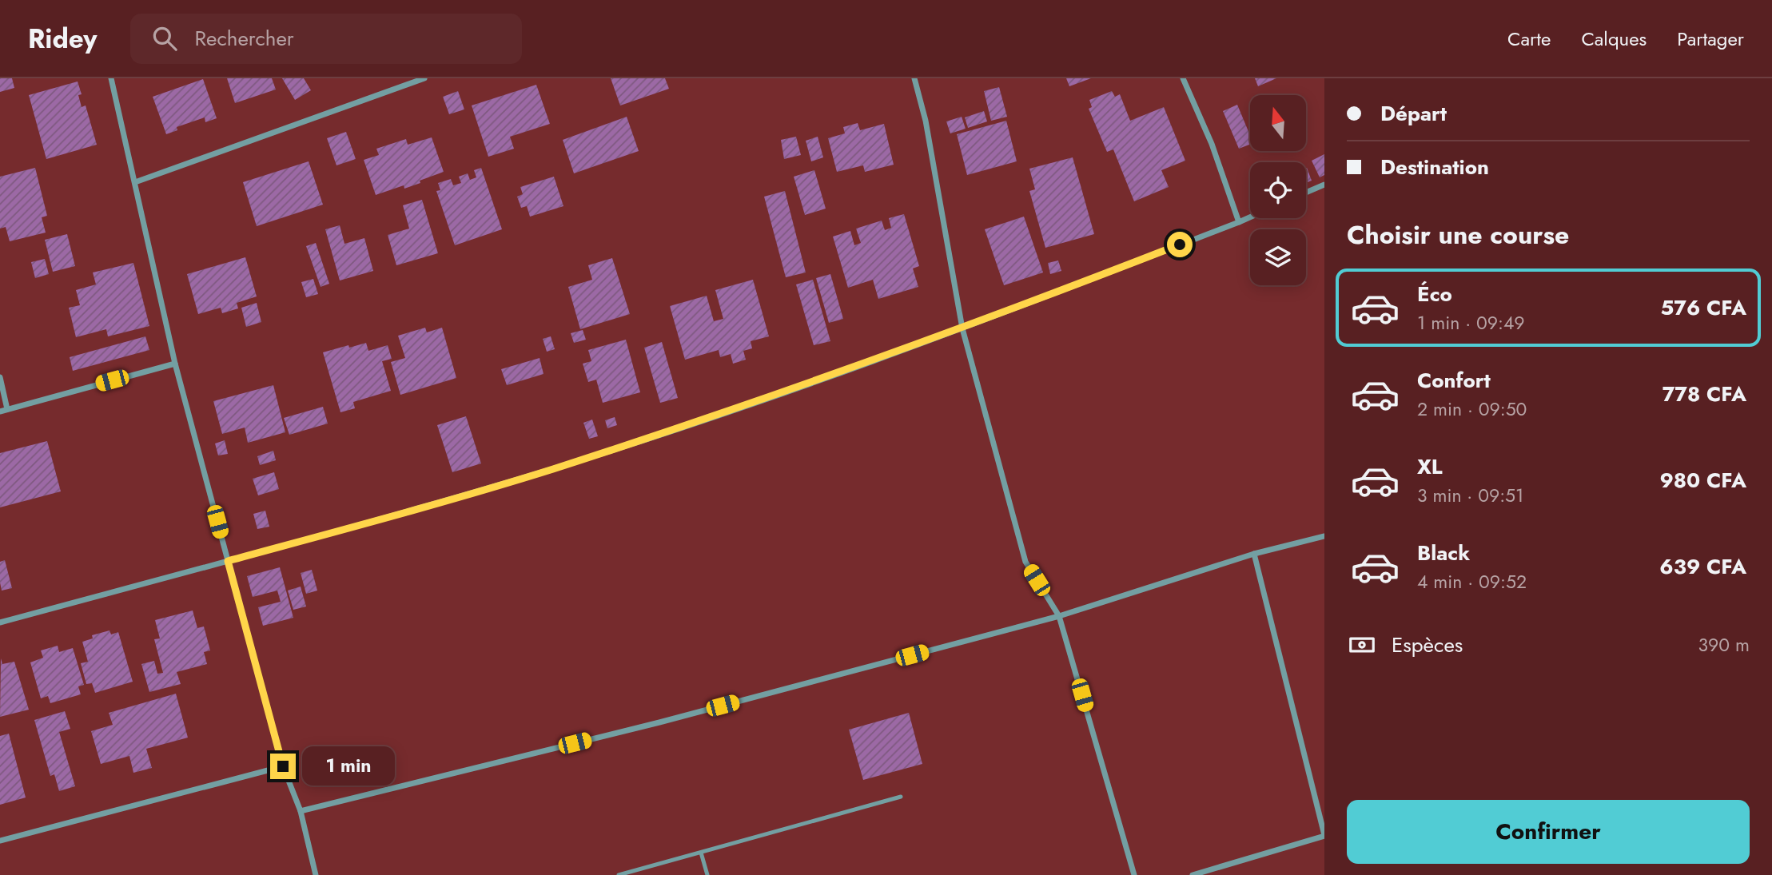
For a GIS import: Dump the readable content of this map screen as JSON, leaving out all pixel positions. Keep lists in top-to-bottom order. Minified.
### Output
{"north":"top","page":{"header":"Ridey","search":"Rechercher","nav":["Carte","Calques","Partager"],"banner":["Départ","Destination"],"heading":"Choisir une course","list":[{"name":"Éco","note":"1 min · 09:49","value":"576 CFA"},{"name":"Confort","note":"2 min · 09:50","value":"778 CFA"},{"name":"XL","note":"3 min · 09:51","value":"980 CFA"},{"name":"Black","note":"4 min · 09:52","value":"639 CFA"}],"pay":["Espèces","390 m"],"bubble":"1 min","buttons":"Confirmer"}}
